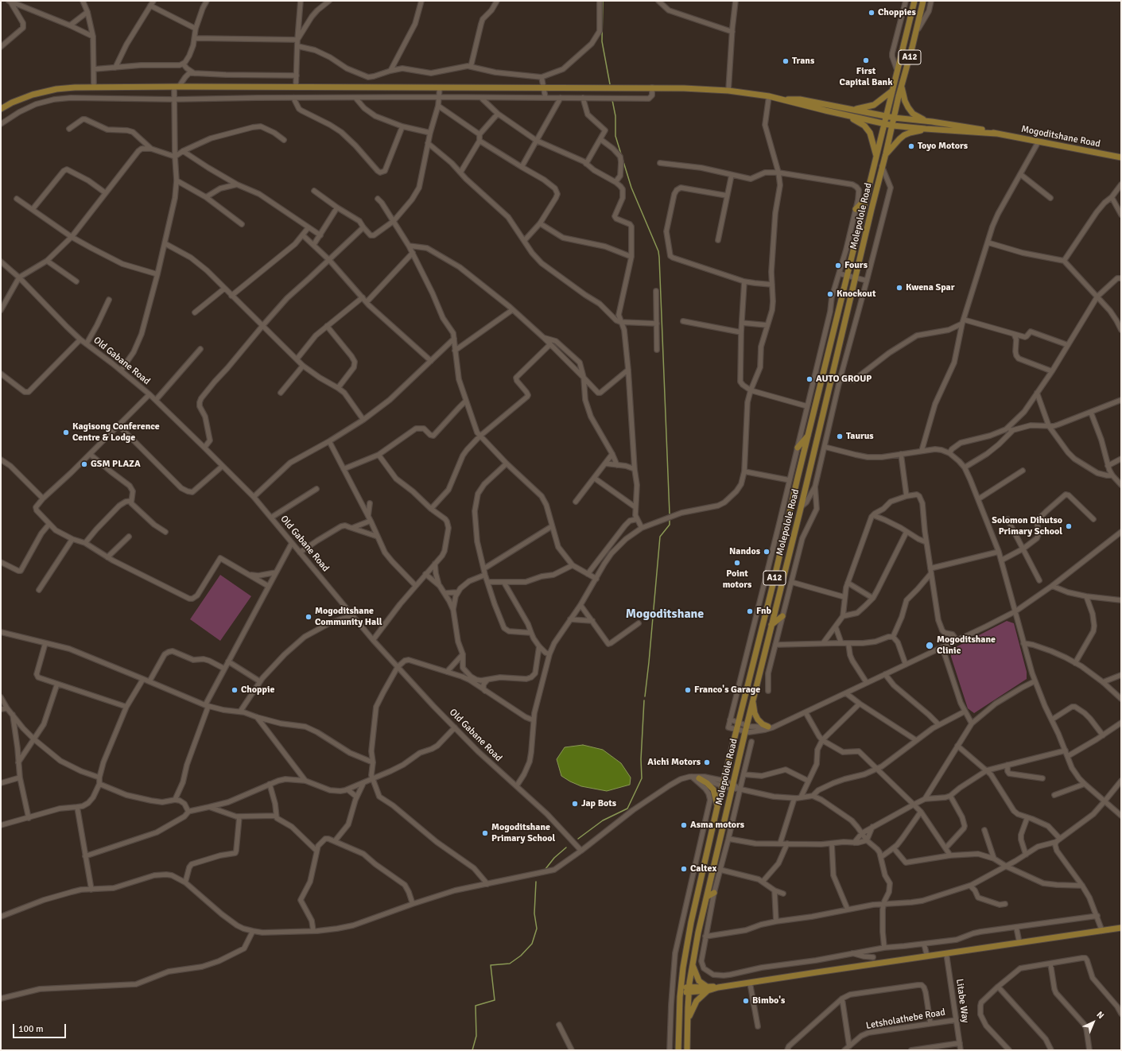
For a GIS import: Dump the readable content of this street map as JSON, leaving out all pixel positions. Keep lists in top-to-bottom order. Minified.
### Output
{"streets":{"main road":["A12","Mogoditshane Road","Molepolole Road"],"street":["Old Gabane Road","Litabe Way","Letsholathebe Road"]},"crossings":[["Litabe Way","Letsholathebe Road"]],"districts":["Mogoditshane"],"places":["Choppies","First Capital Bank","Trans","Toyo Motors","Fours","Kwena Spar","Knockout","AUTO GROUP","Kagisong Conference Centre & Lodge","Taurus","GSM PLAZA","Solomon Dihutso Primary School","Nandos","Point motors","Fnb","Mogoditshane Community Hall","Mogoditshane Clinic","Choppie","Franco's Garage","Aichi Motors","Jap Bots","Asma motors","Mogoditshane Primary School","Caltex","Bimbo's"],"scale_bar":"100 m","north":"top right"}
